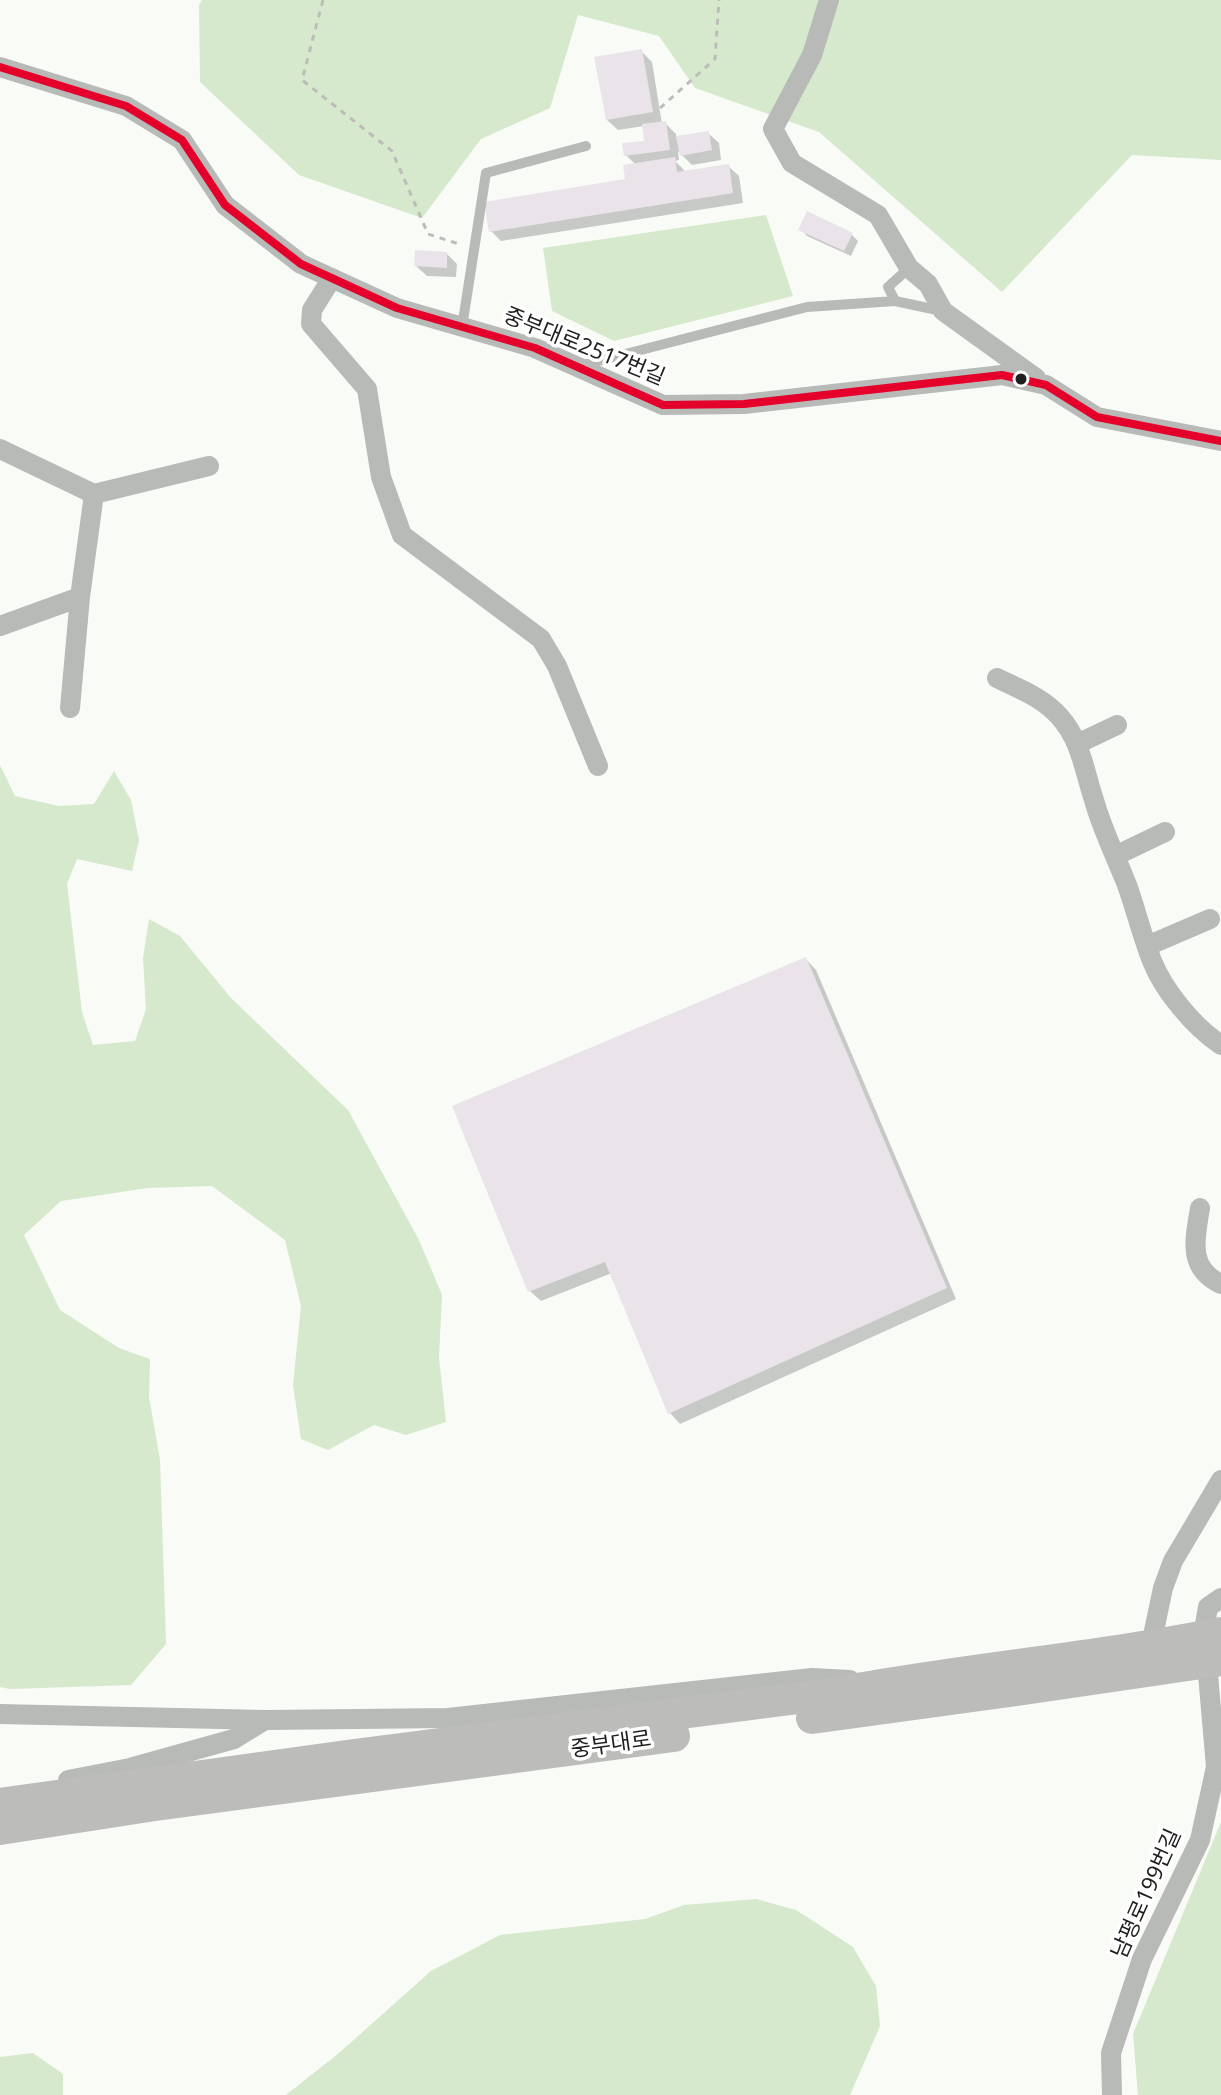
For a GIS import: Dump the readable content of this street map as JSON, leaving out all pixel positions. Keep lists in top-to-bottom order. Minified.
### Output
{"streets":{"main road":["중부대로"],"street":["중부대로2517번길","남평로199번길"]},"crossings":[["중부대로","남평로199번길"]]}
